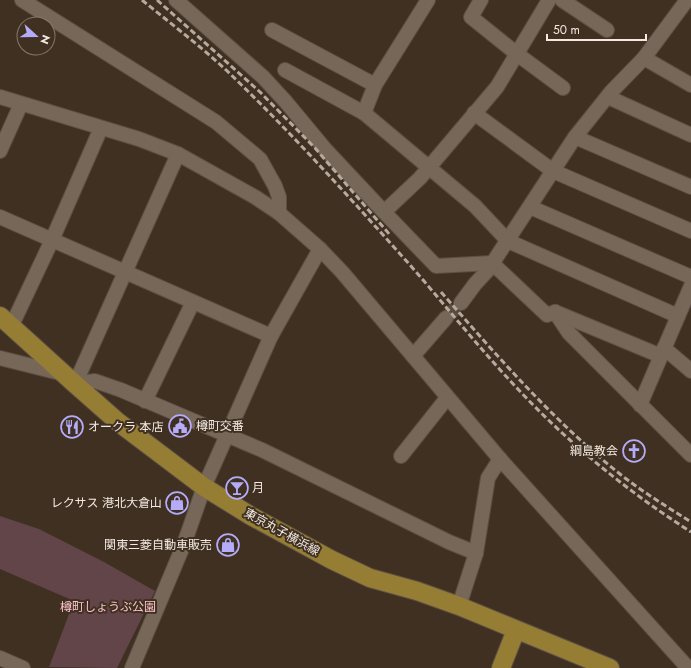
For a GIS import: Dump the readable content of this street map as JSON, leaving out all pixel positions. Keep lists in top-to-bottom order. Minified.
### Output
{"streets":{"main road":["東京丸子横浜線"]},"parks":["樽町しょうぶ公園"],"places":{"public building":["樽町交番"],"restaurant":["オークラ 本店"],"church":["綱島教会"],"bar":["月"],"shop":["レクサス 港北大倉山","関東三菱自動車販売"]},"scale_bar":"50 m","north":"right"}
